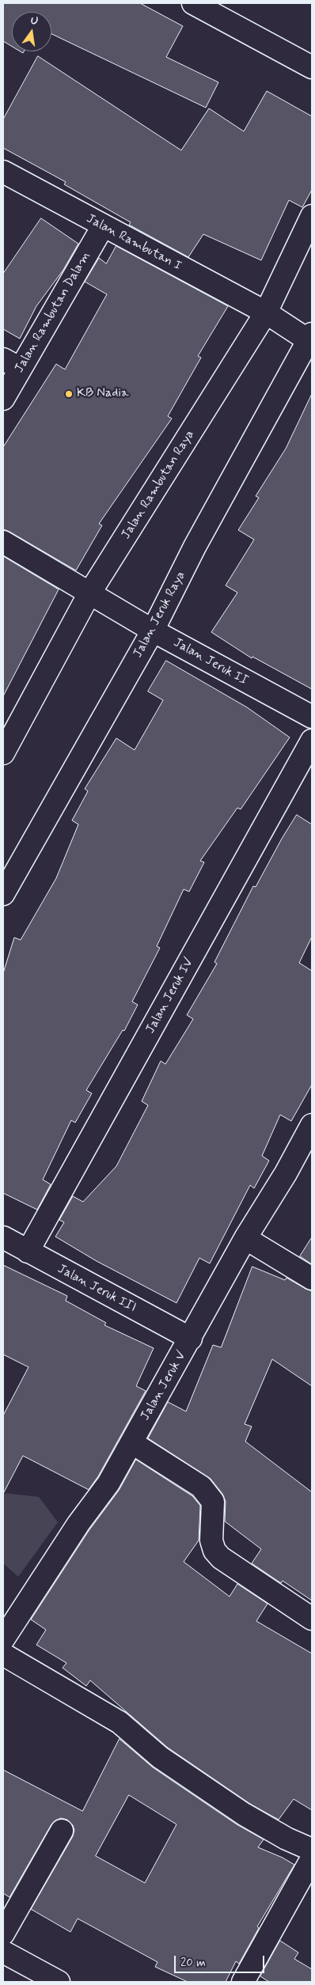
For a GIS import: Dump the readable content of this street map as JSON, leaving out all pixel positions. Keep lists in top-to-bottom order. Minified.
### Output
{"streets":{"street":["Jalan Rambutan I","Jalan Rambutan Dalam","Jalan Rambutan Raya","Jalan Jeruk Raya","Jalan Jeruk II","Jalan Jeruk IV","Jalan Jeruk III","Jalan Jeruk V"]},"crossings":[["Jalan Rambutan I","Jalan Rambutan Dalam"],["Jalan Rambutan I","Jalan Rambutan Raya"],["Jalan Rambutan I","Jalan Jeruk Raya"],["Jalan Rambutan Raya","Jalan Jeruk II"],["Jalan Jeruk Raya","Jalan Jeruk II"],["Jalan Jeruk IV","Jalan Jeruk III"],["Jalan Jeruk III","Jalan Jeruk V"]],"places":["KB Nadia"],"scale_bar":"20 m","north":"top"}
